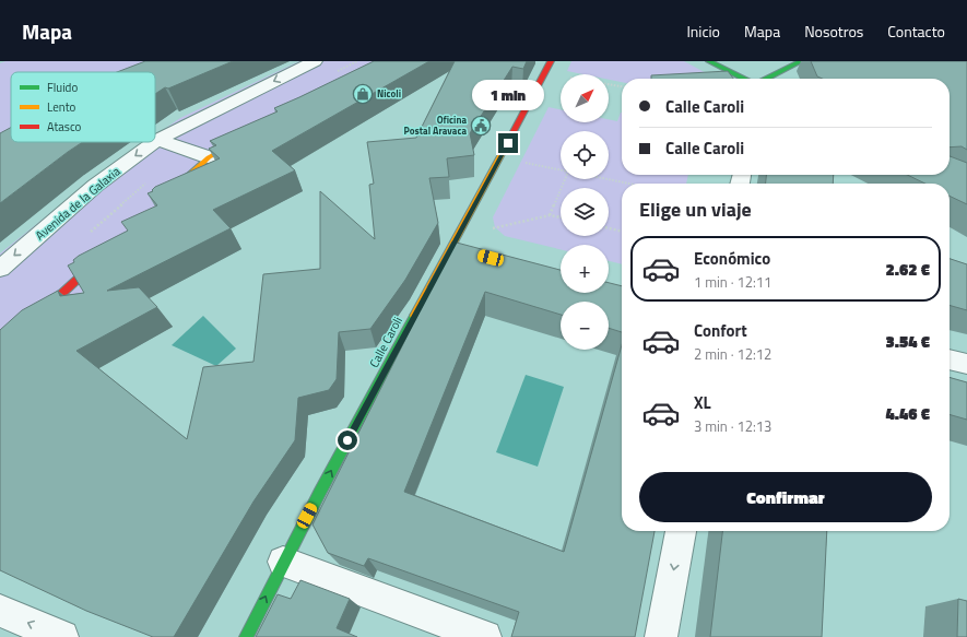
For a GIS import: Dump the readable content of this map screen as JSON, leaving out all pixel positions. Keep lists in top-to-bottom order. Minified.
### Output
{"streets":{"street":["Avenida de la Galaxia","Calle Caroli"]},"one_way":["Calle Caroli"],"places":{"shop":["Nicoli"],"public building":["Oficina Postal Aravaca"]},"legend":["Fluido","Lento","Atasco"],"north":"top right","page":{"header":"Mapa","nav":["Inicio","Mapa","Nosotros","Contacto"],"map_buttons":["+","−"],"banner":["Calle Caroli","Calle Caroli"],"bubble":"1 min","heading":"Elige un viaje","list":[{"name":"Económico","note":"1 min · 12:11","value":"2.62 €"},{"name":"Confort","note":"2 min · 12:12","value":"3.54 €"},{"name":"XL","note":"3 min · 12:13","value":"4.46 €"}],"buttons":"Confirmar"}}
